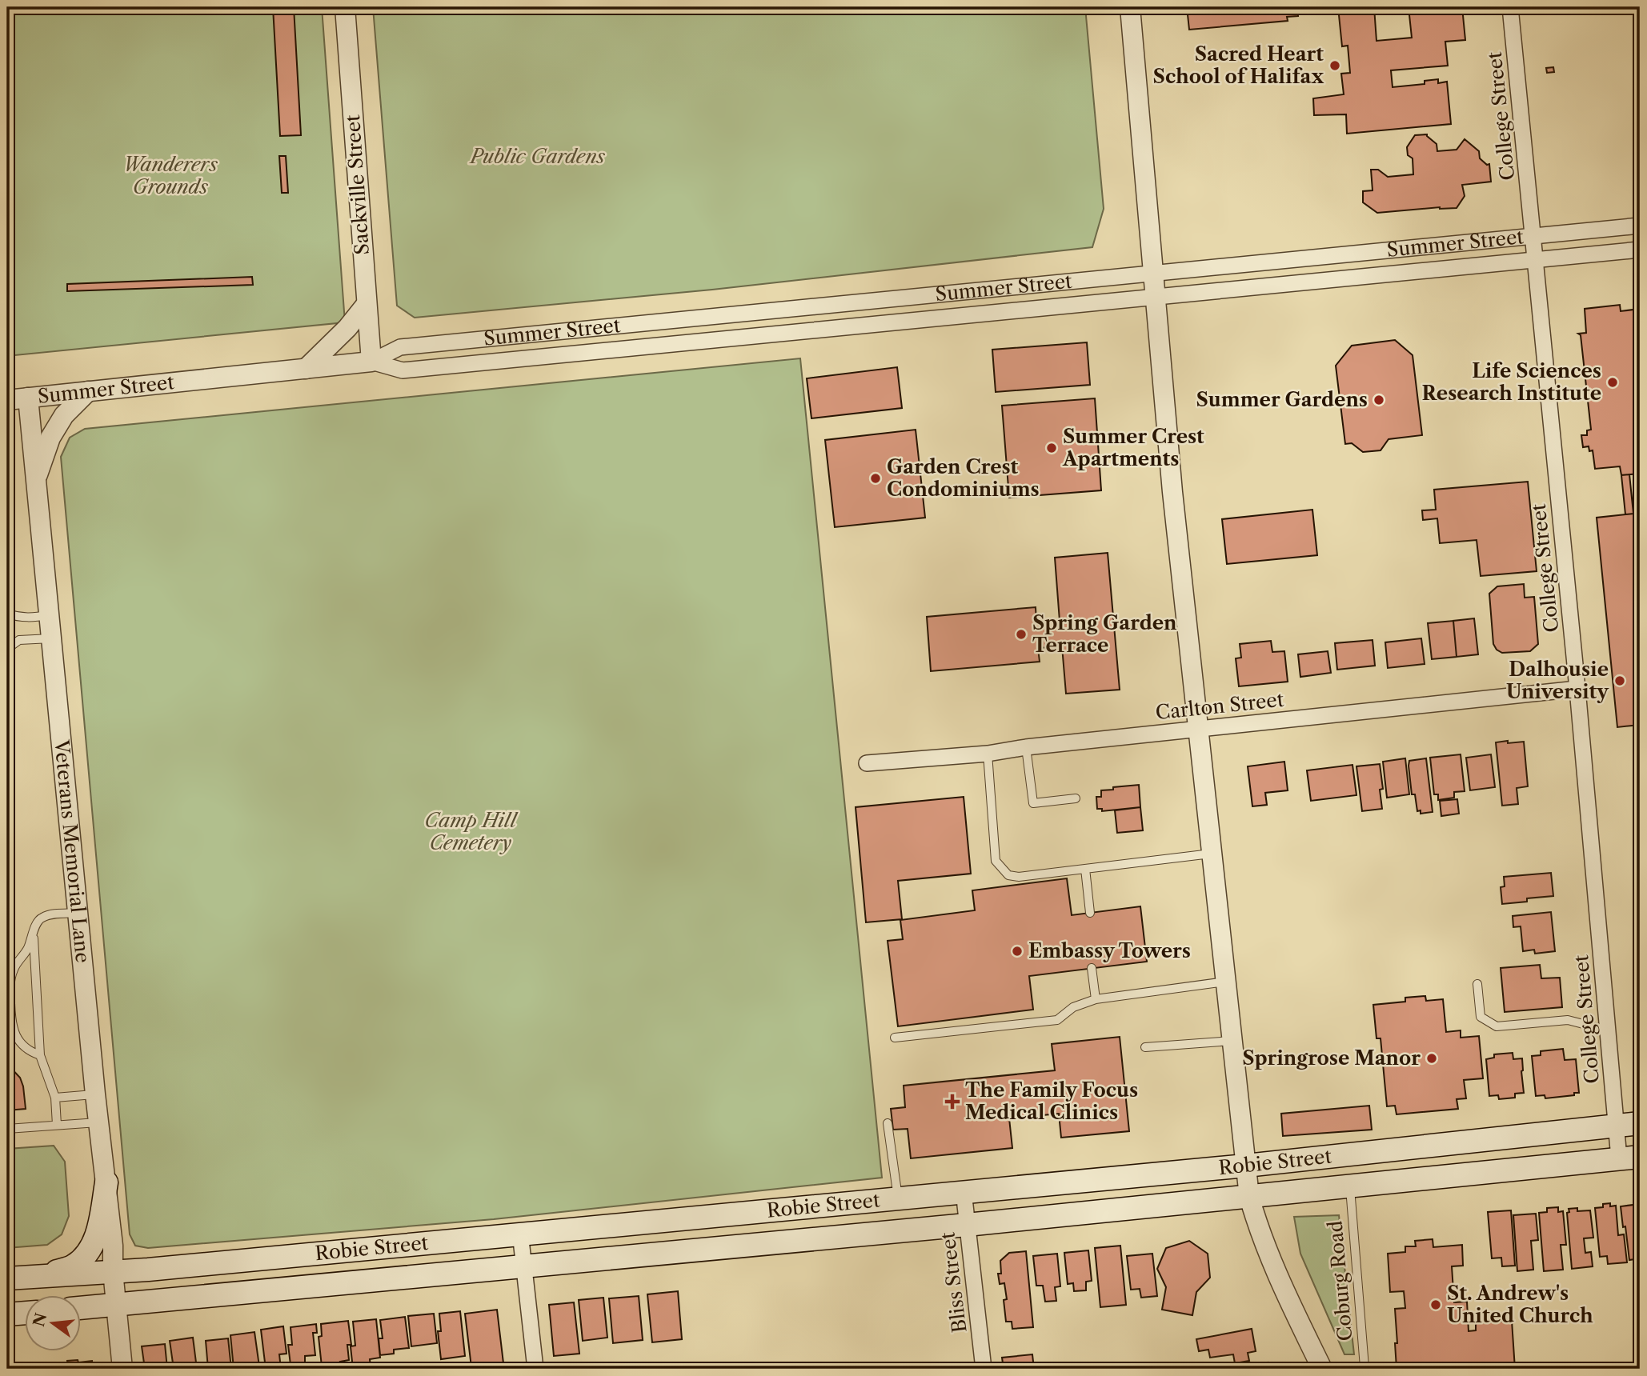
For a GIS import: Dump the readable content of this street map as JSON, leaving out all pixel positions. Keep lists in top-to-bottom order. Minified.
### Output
{"streets":{"main road":["Robie Street"],"street":["College Street","Sackville Street","Summer Street","Carlton Street","Veterans Memorial Lane","Bliss Street"],"lane":["Coburg Road"]},"crossings":[["College Street","Summer Street"],["College Street","Carlton Street"],["College Street","Robie Street"],["Sackville Street","Summer Street"],["Summer Street","Veterans Memorial Lane"],["Veterans Memorial Lane","Robie Street"],["Robie Street","Coburg Road"],["Robie Street","Bliss Street"]],"parks":["Public Gardens","Wanderers Grounds","Camp Hill Cemetery"],"places":{"other":["Sacred Heart School of Halifax","Life Sciences Research Institute","Summer Gardens","Summer Crest Apartments","Garden Crest Condominiums","Spring Garden Terrace","Dalhousie University","Embassy Towers","Springrose Manor","St. Andrew's United Church"],"health":["The Family Focus Medical Clinics"]},"north":"left"}
